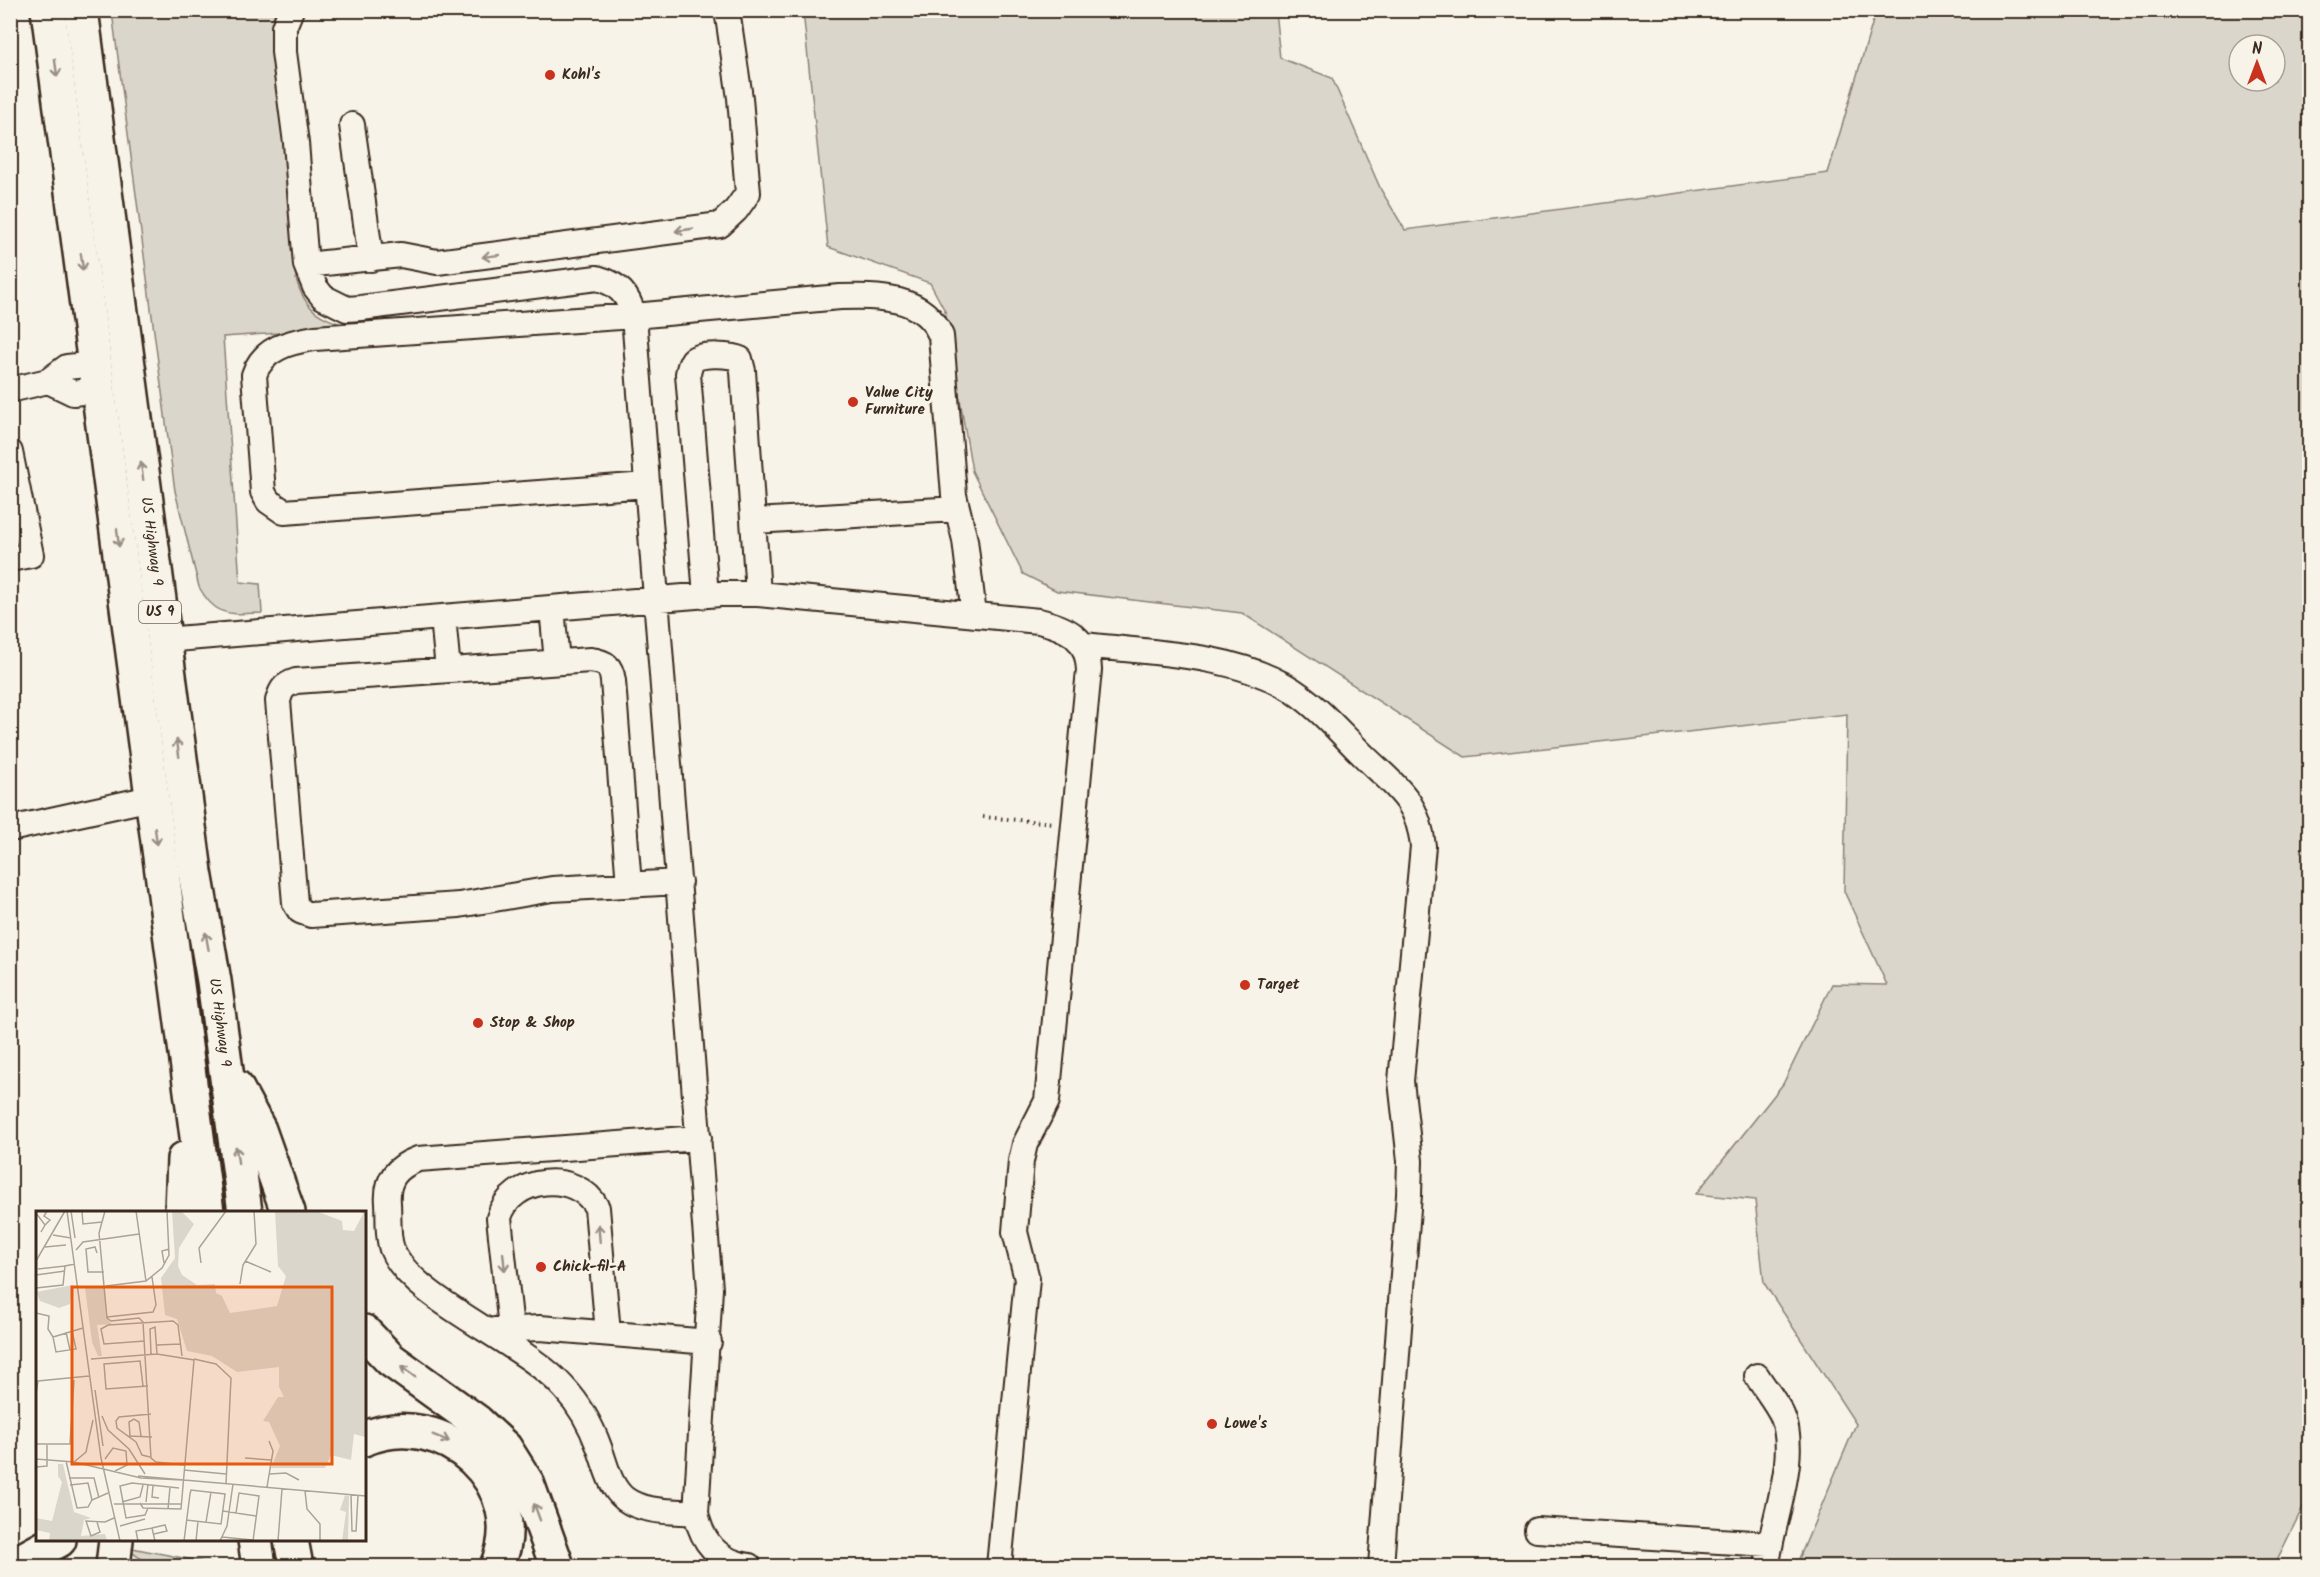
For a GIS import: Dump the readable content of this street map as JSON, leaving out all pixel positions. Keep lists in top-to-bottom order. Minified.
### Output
{"streets":{"highway":["US Highway 9","US 9"]},"places":["Kohl's","Value City Furniture","Target","Stop & Shop","Chick-fil-A","Lowe's"],"north":"top"}
